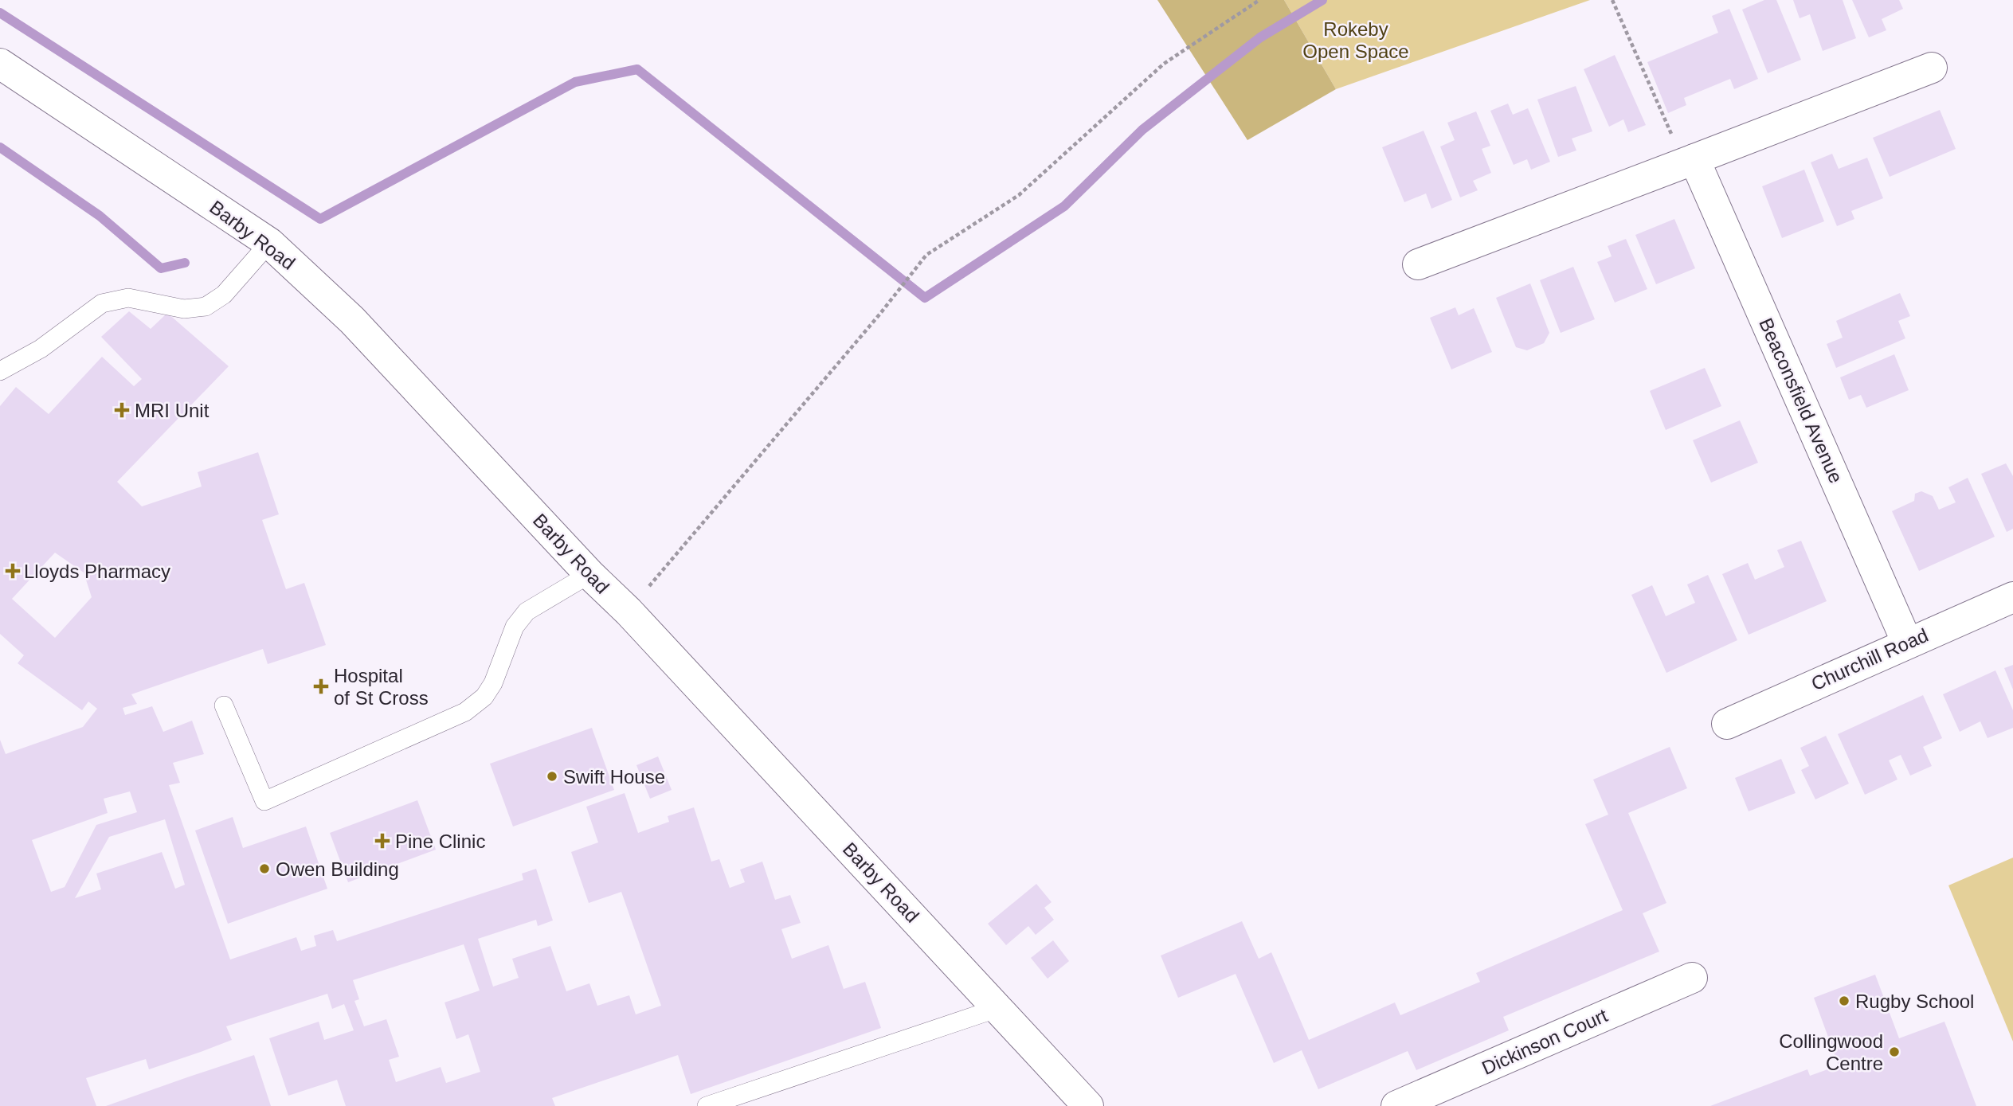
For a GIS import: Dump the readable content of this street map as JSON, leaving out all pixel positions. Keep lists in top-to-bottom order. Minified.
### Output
{"streets":{"street":["Barby Road","Beaconsfield Avenue","Churchill Road","Dickinson Court"]},"crossings":[["Beaconsfield Avenue","Churchill Road"]],"parks":["Rokeby Open Space"],"places":{"health":["MRI Unit","Lloyds Pharmacy","Hospital of St Cross","Pine Clinic"],"other":["Swift House","Owen Building","Rugby School","Collingwood Centre"]}}
